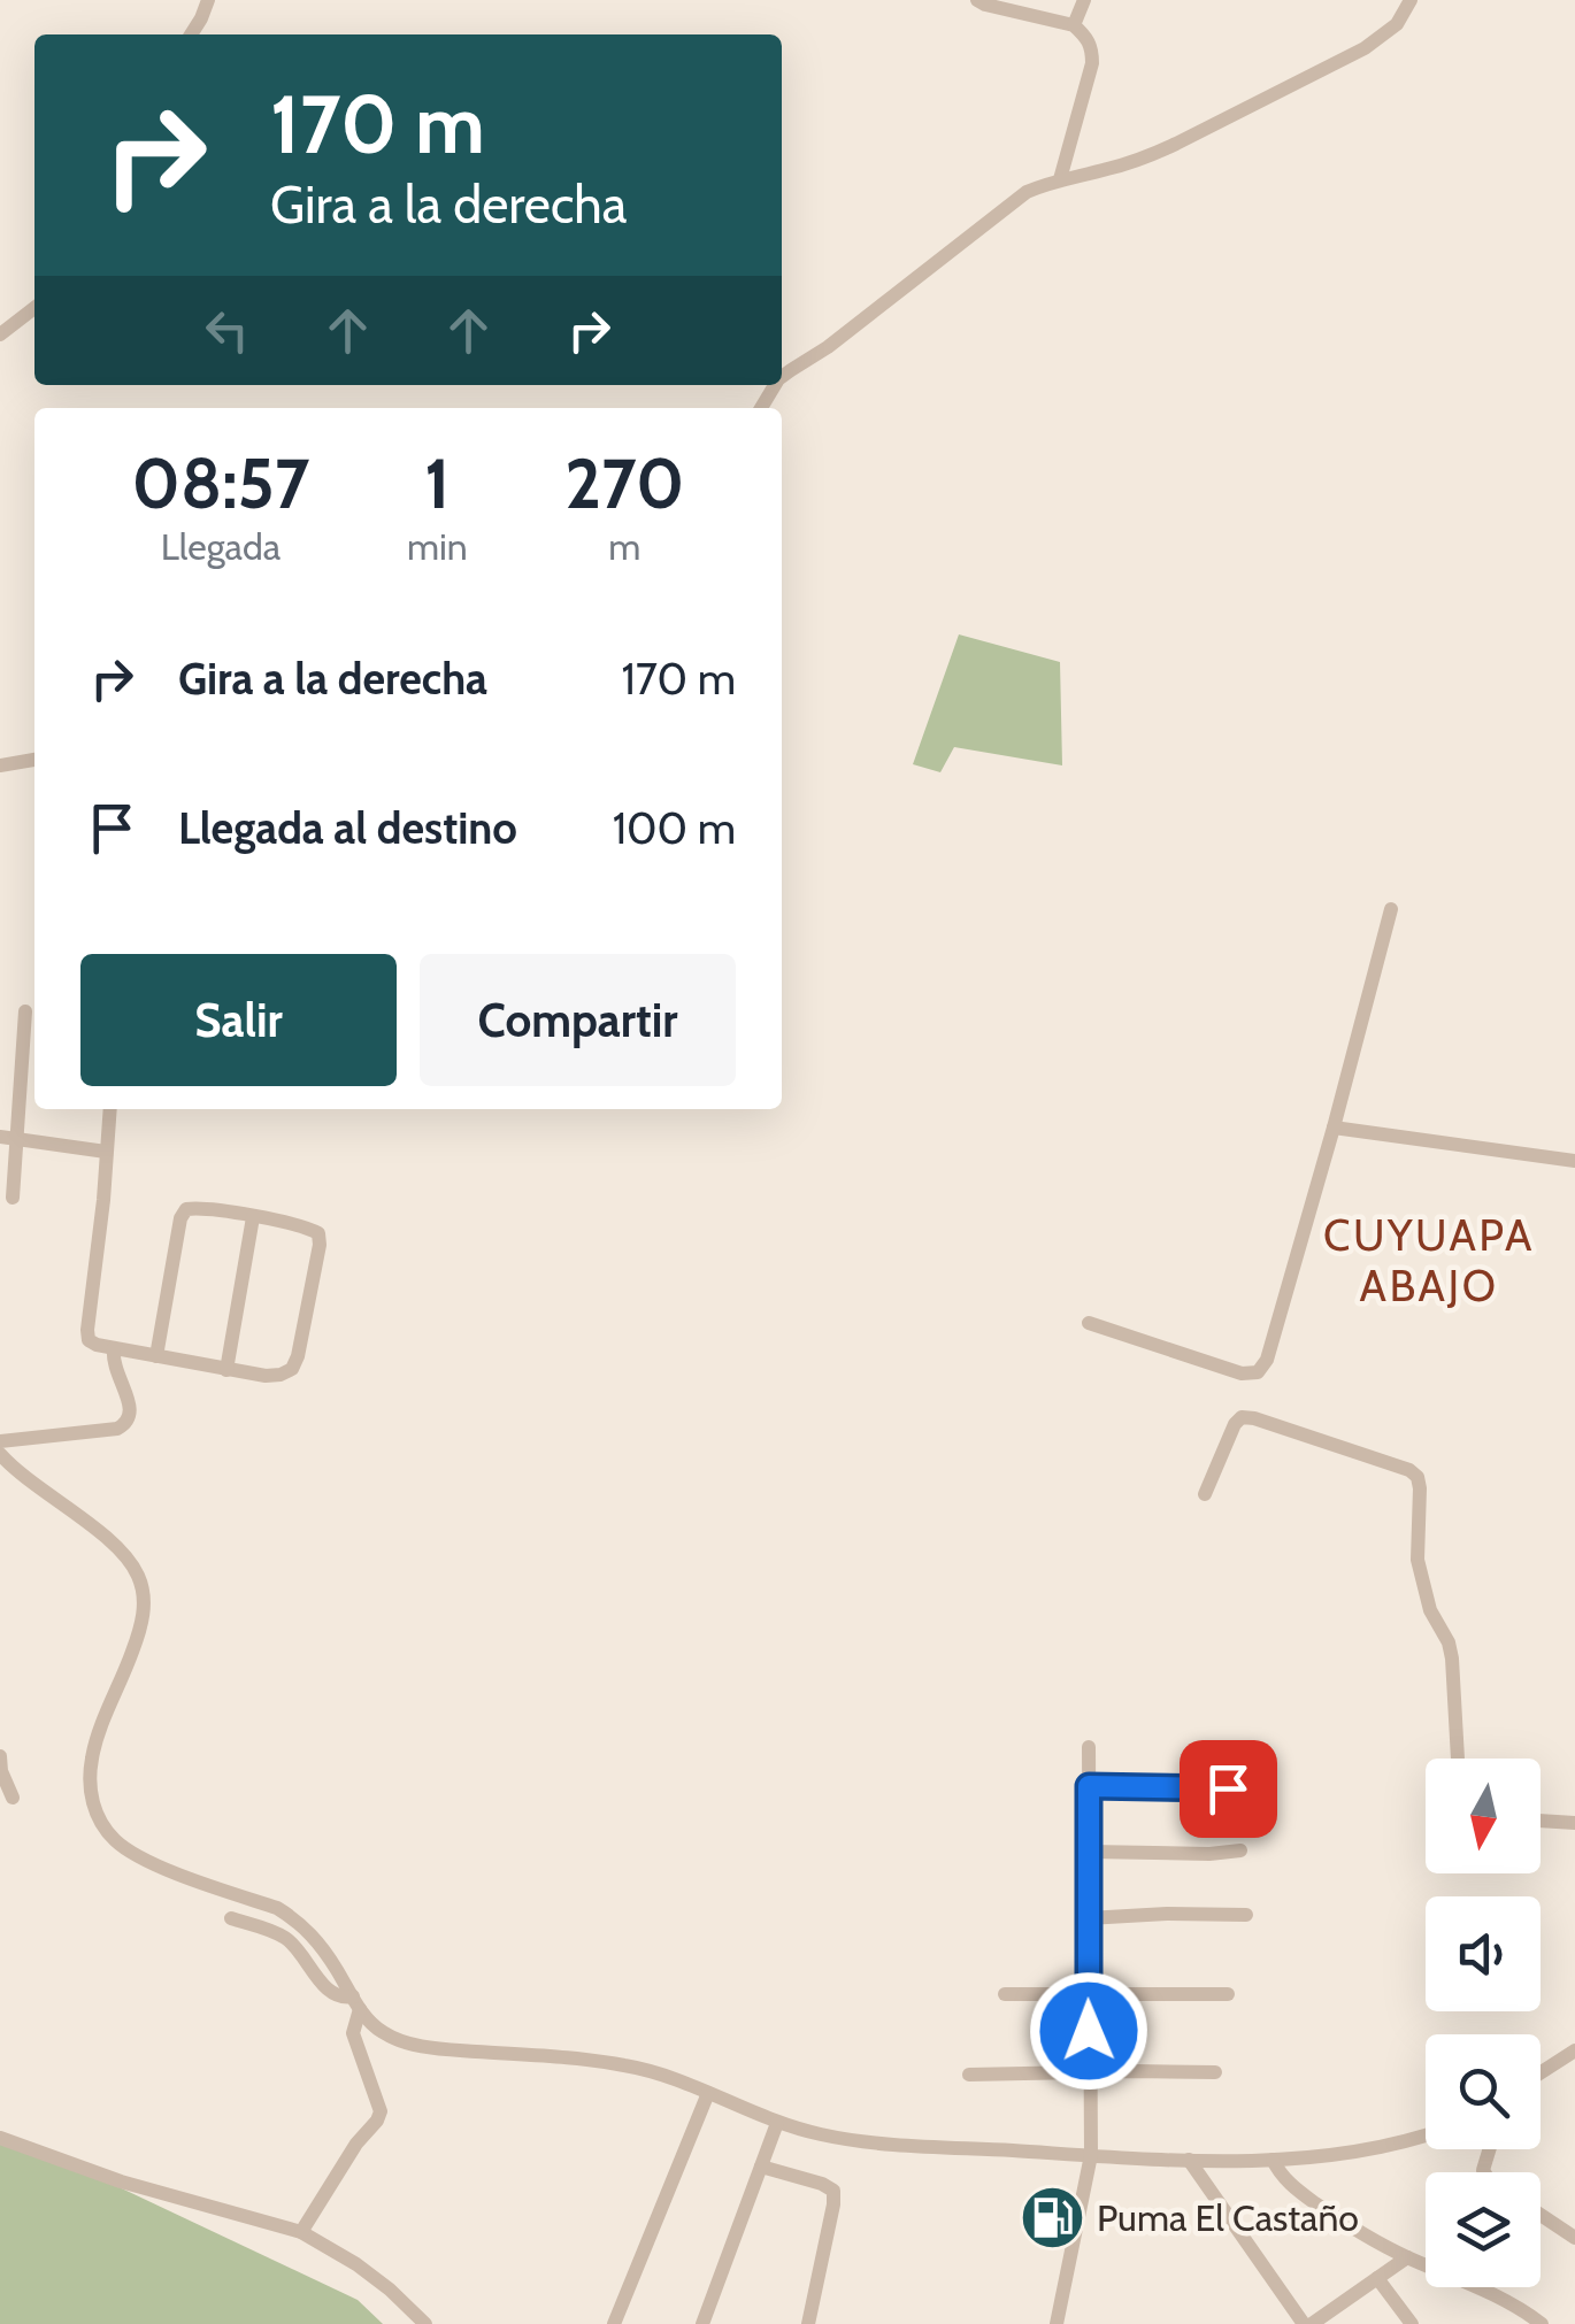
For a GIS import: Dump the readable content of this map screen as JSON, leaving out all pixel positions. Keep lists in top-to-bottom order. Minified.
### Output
{"districts":["CUYUAPA ABAJO"],"places":{"fuel station":["Puma El Castaño"]},"north":"bottom","page":{"turn":["170 m","Gira a la derecha"],"eta":["08:57","Llegada","1","min","270","m"],"list":[{"name":"Gira a la derecha","value":"170 m"},{"name":"Llegada al destino","value":"100 m"}],"buttons":["Salir","Compartir"]}}
